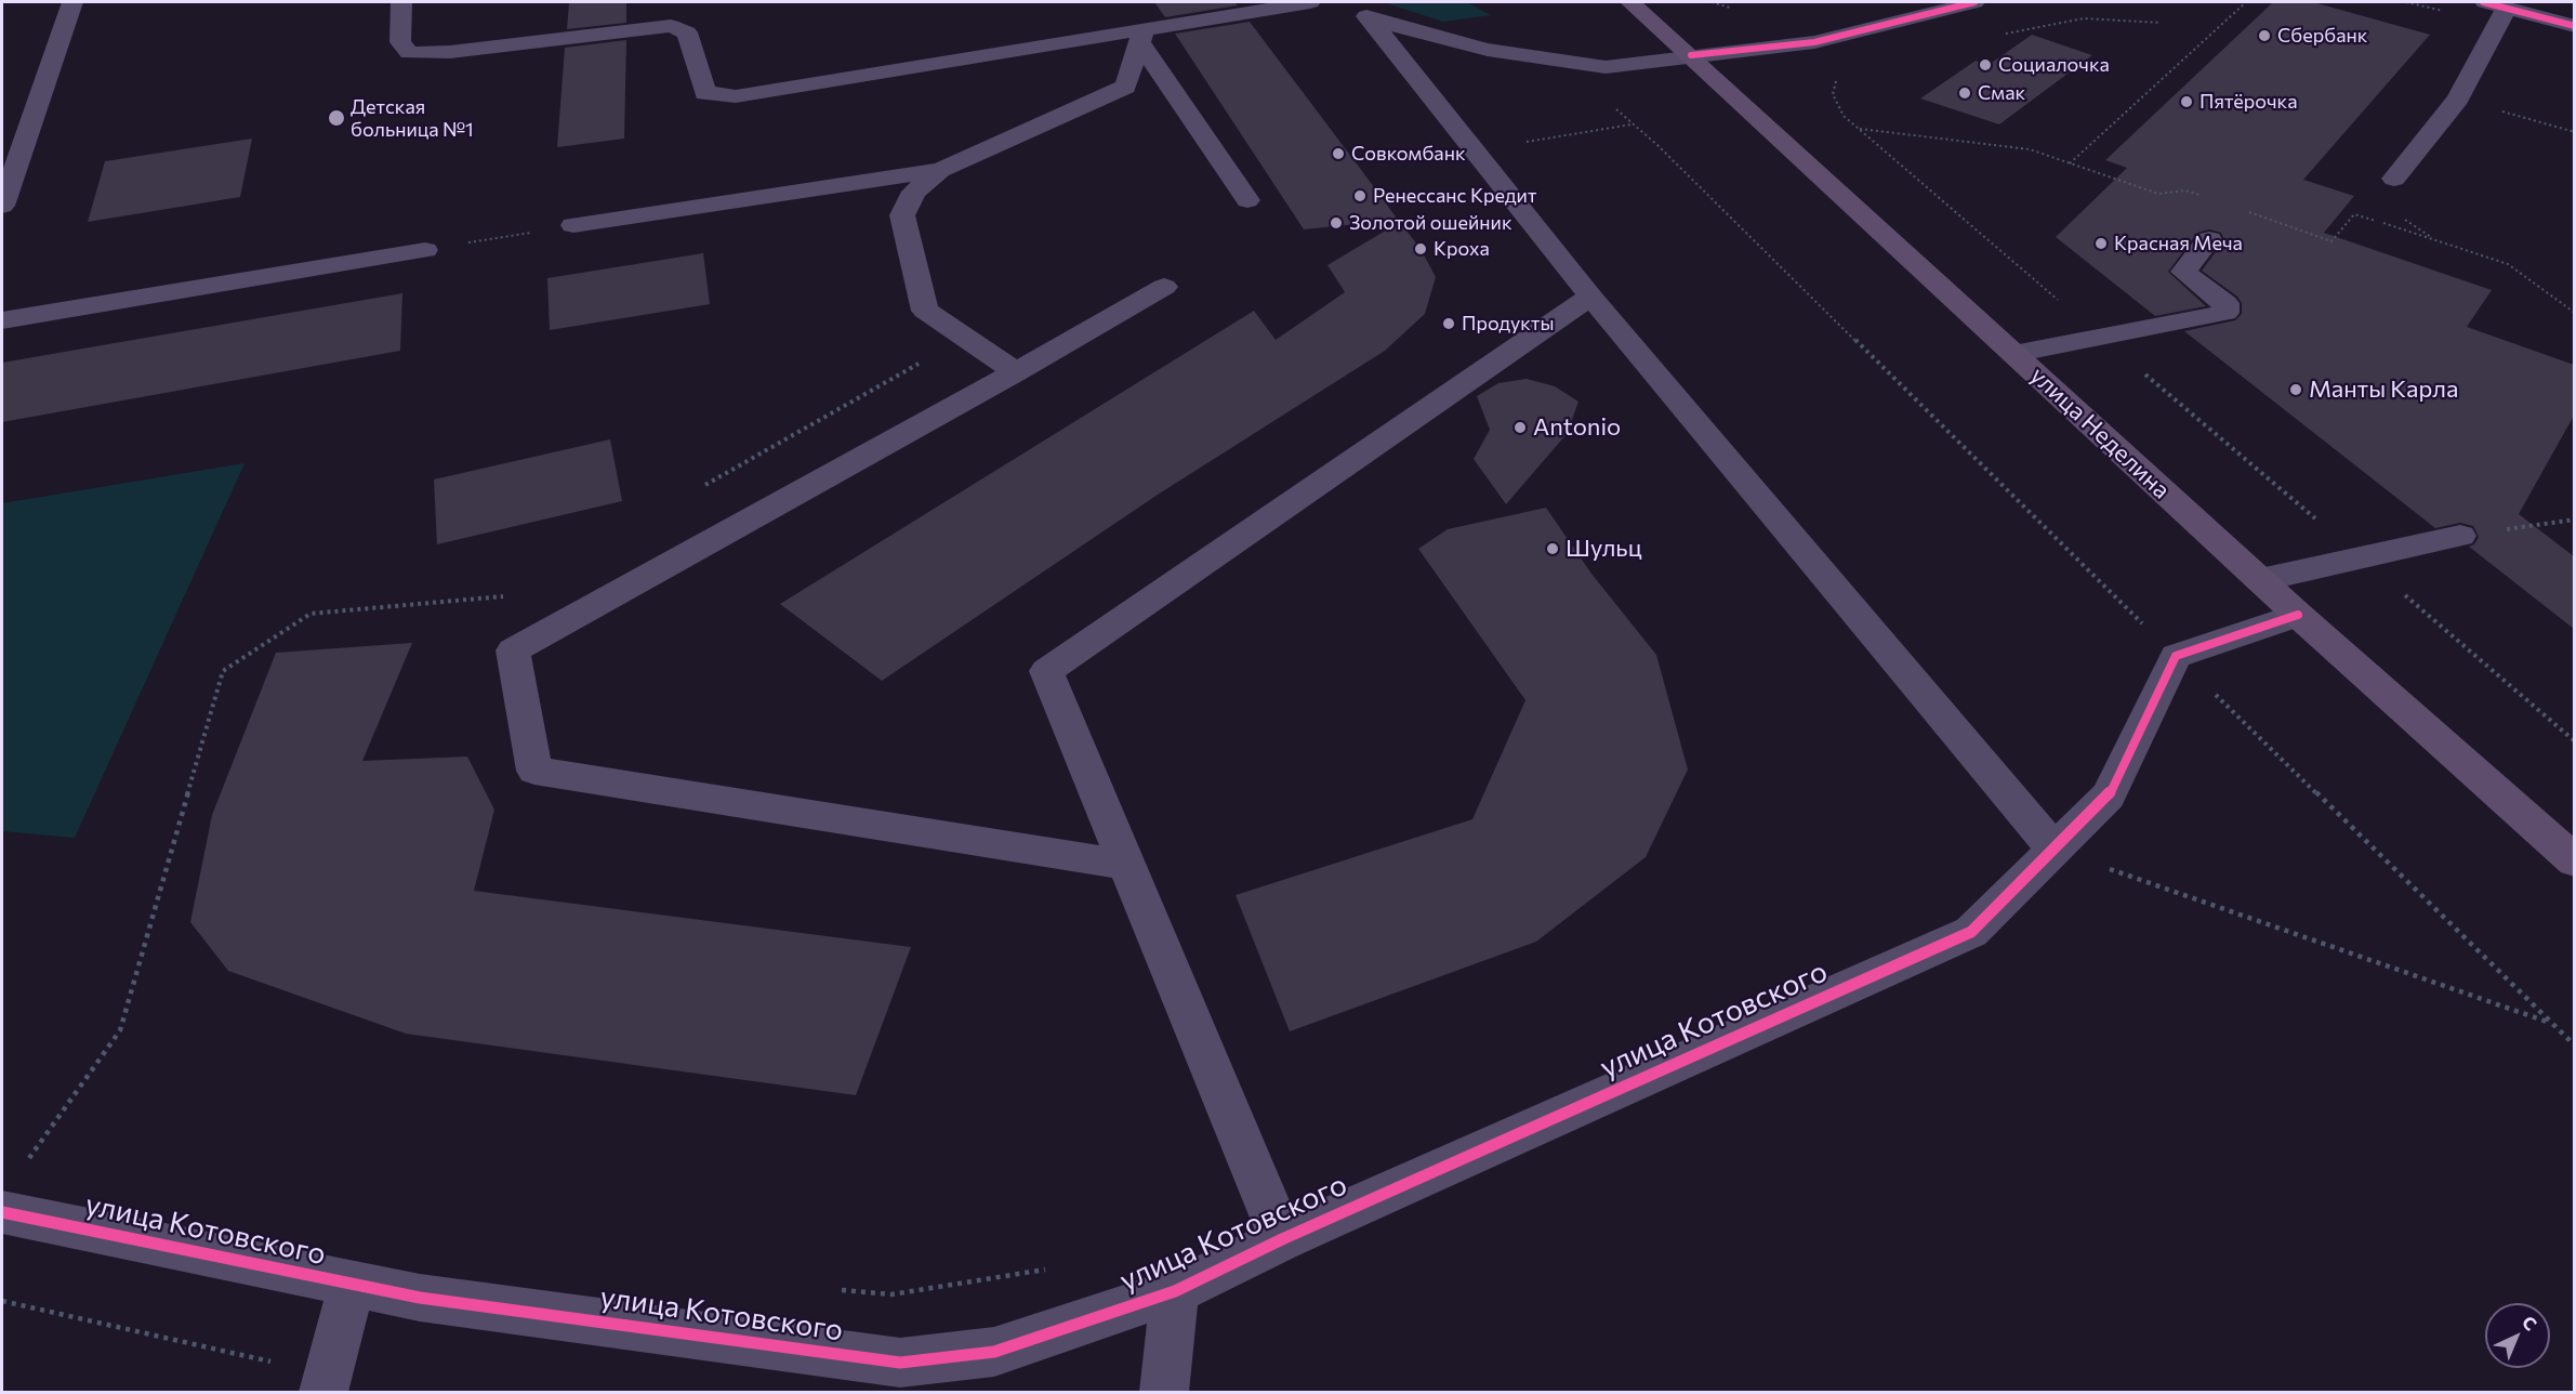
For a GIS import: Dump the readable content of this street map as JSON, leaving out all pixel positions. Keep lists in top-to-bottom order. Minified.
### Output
{"streets":{"main road":["улица Неделина"],"street":["улица Котовского"]},"places":["Сбербанк","Социалочка","Смак","Пятёрочка","Детская больница №1","Совкомбанк","Ренессанс Кредит","Золотой ошейник","Красная Меча","Кроха","Продукты","Манты Карла","Antonio","Шульц"],"north":"top right"}
